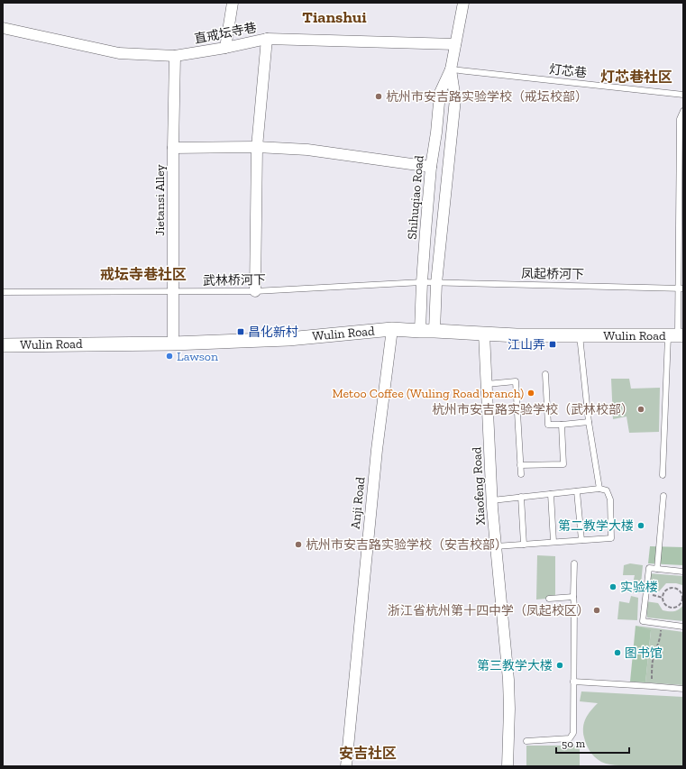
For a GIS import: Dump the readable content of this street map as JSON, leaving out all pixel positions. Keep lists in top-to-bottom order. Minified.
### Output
{"streets":{"street":["直戒坛寺巷","Shihuqiao Road","Jietansi Alley","Wulin Road","Xiaofeng Road","Anji Road"],"lane":["灯芯巷","凤起桥河下","武林桥河下"]},"crossings":[["直戒坛寺巷","Shihuqiao Road"],["直戒坛寺巷","Jietansi Alley"],["灯芯巷","Shihuqiao Road"],["Shihuqiao Road","凤起桥河下"],["Shihuqiao Road","武林桥河下"],["Shihuqiao Road","Wulin Road"],["Jietansi Alley","武林桥河下"],["Jietansi Alley","Wulin Road"],["凤起桥河下","武林桥河下"],["Wulin Road","Xiaofeng Road"],["Wulin Road","Anji Road"]],"districts":["Tianshui","灯芯巷社区","戒坛寺巷社区","安吉社区"],"places":{"other":["杭州市安吉路实验学校（戒坛校部）","Lawson","Metoo Coffee (Wuling Road branch)","杭州市安吉路实验学校（武林校部）","第二教学大楼","杭州市安吉路实验学校（安吉校部）","实验楼","浙江省杭州第十四中学（凤起校区）","图书馆","第三教学大楼"],"transit":["昌化新村","江山弄"]},"scale_bar":"50 m"}
